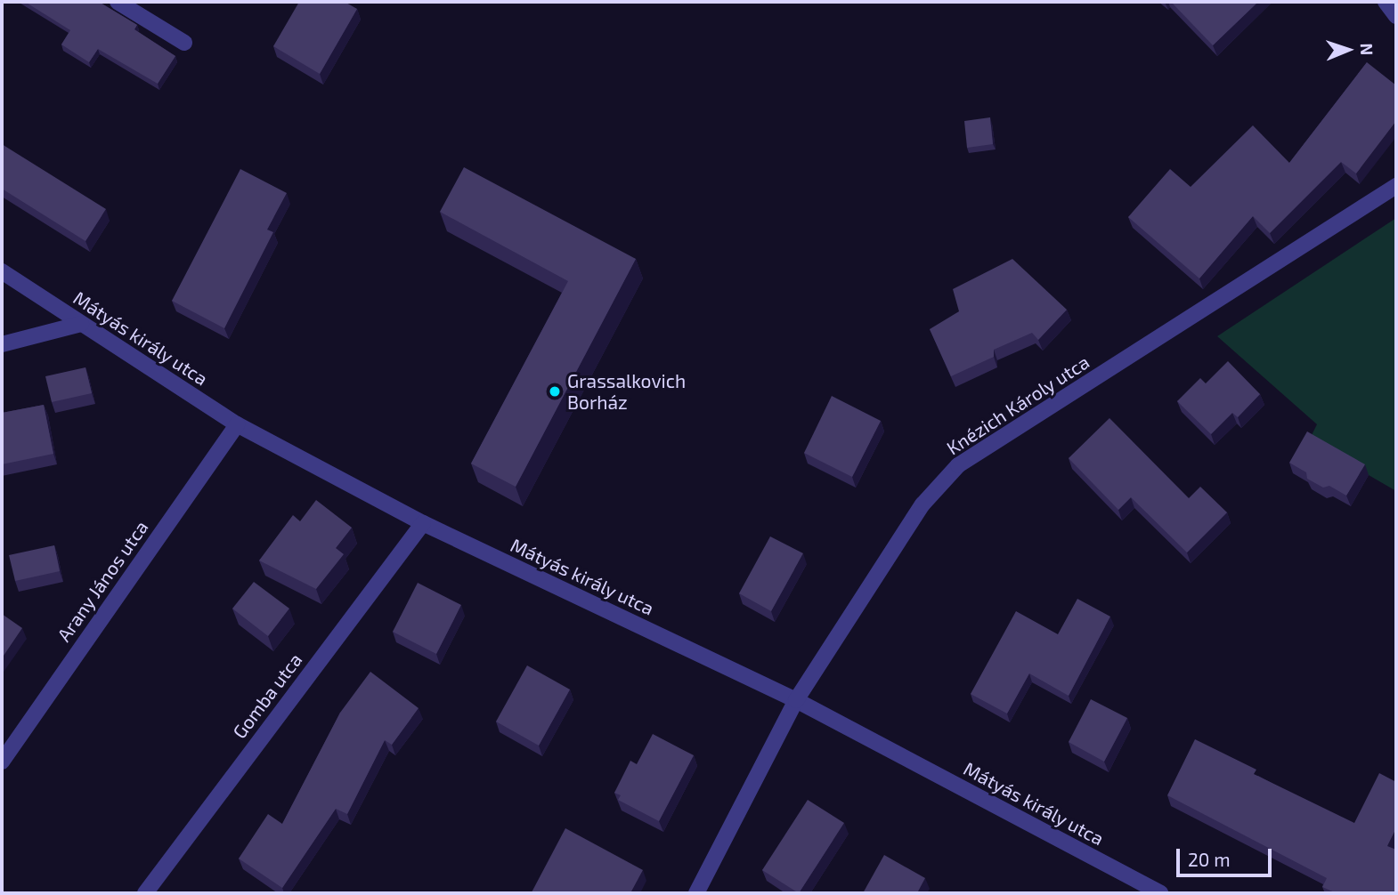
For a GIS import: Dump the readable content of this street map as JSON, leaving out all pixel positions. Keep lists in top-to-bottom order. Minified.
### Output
{"streets":{"street":["Mátyás király utca","Knézich Károly utca","Arany János utca","Gomba utca"]},"crossings":[["Mátyás király utca","Knézich Károly utca"],["Mátyás király utca","Arany János utca"],["Mátyás király utca","Gomba utca"]],"places":["Grassalkovich Borház"],"scale_bar":"20 m","north":"right"}
